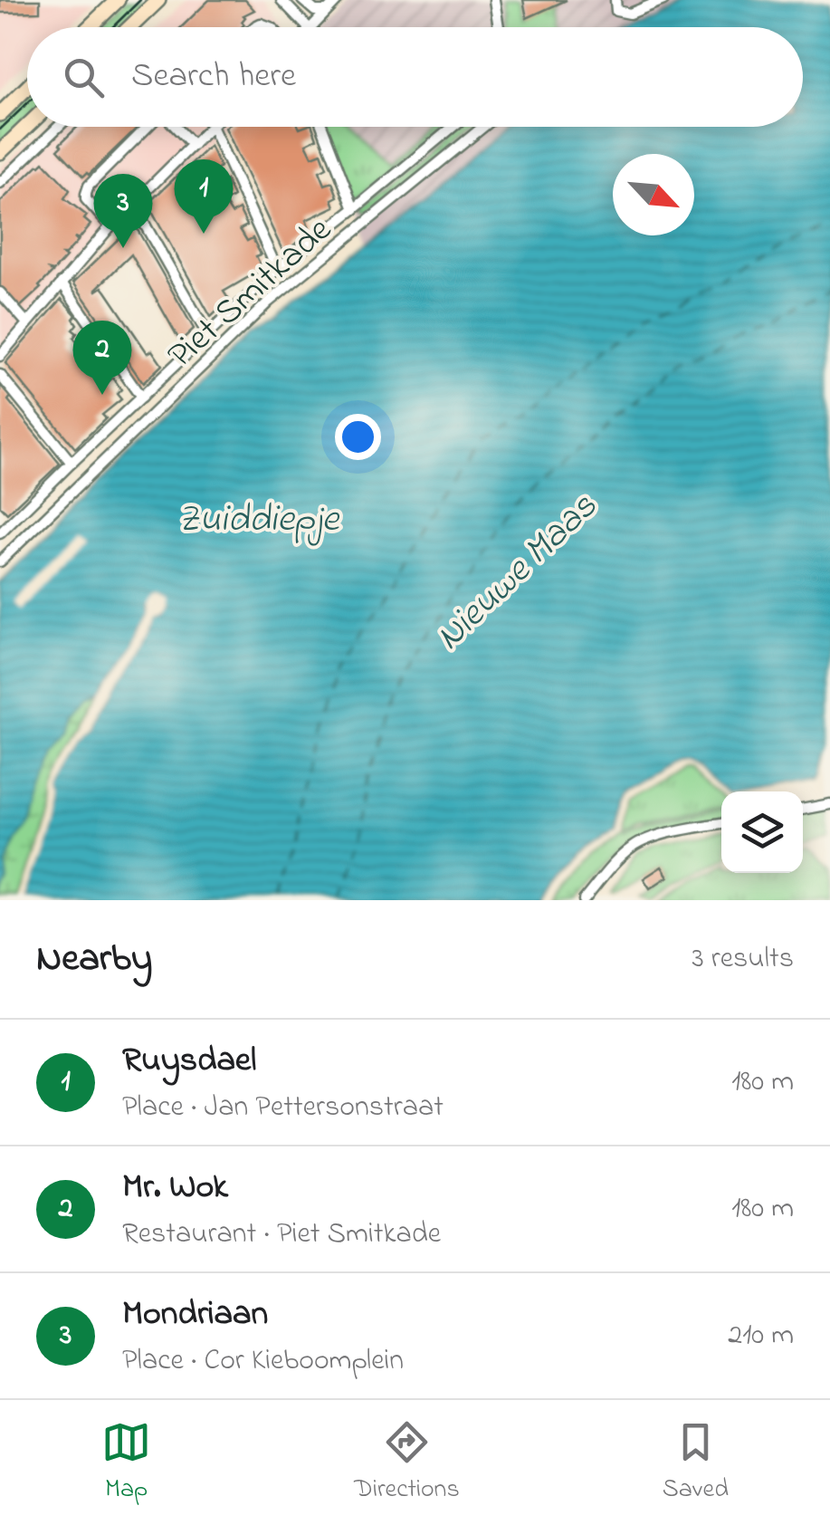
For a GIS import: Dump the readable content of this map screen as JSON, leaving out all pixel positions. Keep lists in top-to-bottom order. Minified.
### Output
{"streets":{"street":["Piet Smitkade"]},"water":["Zuiddiepje","Nieuwe Maas"],"north":"bottom right","page":{"search":"Search here","pins":["1","3","2"],"heading":["Nearby","3 results"],"list":[{"mark":"1","name":"Ruysdael","note":"Place · Jan Pettersonstraat","value":"180 m"},{"mark":"2","name":"Mr. Wok","note":"Restaurant · Piet Smitkade","value":"180 m"},{"mark":"3","name":"Mondriaan","note":"Place · Cor Kieboomplein","value":"210 m"}],"nav":["Map","Directions","Saved"]}}
